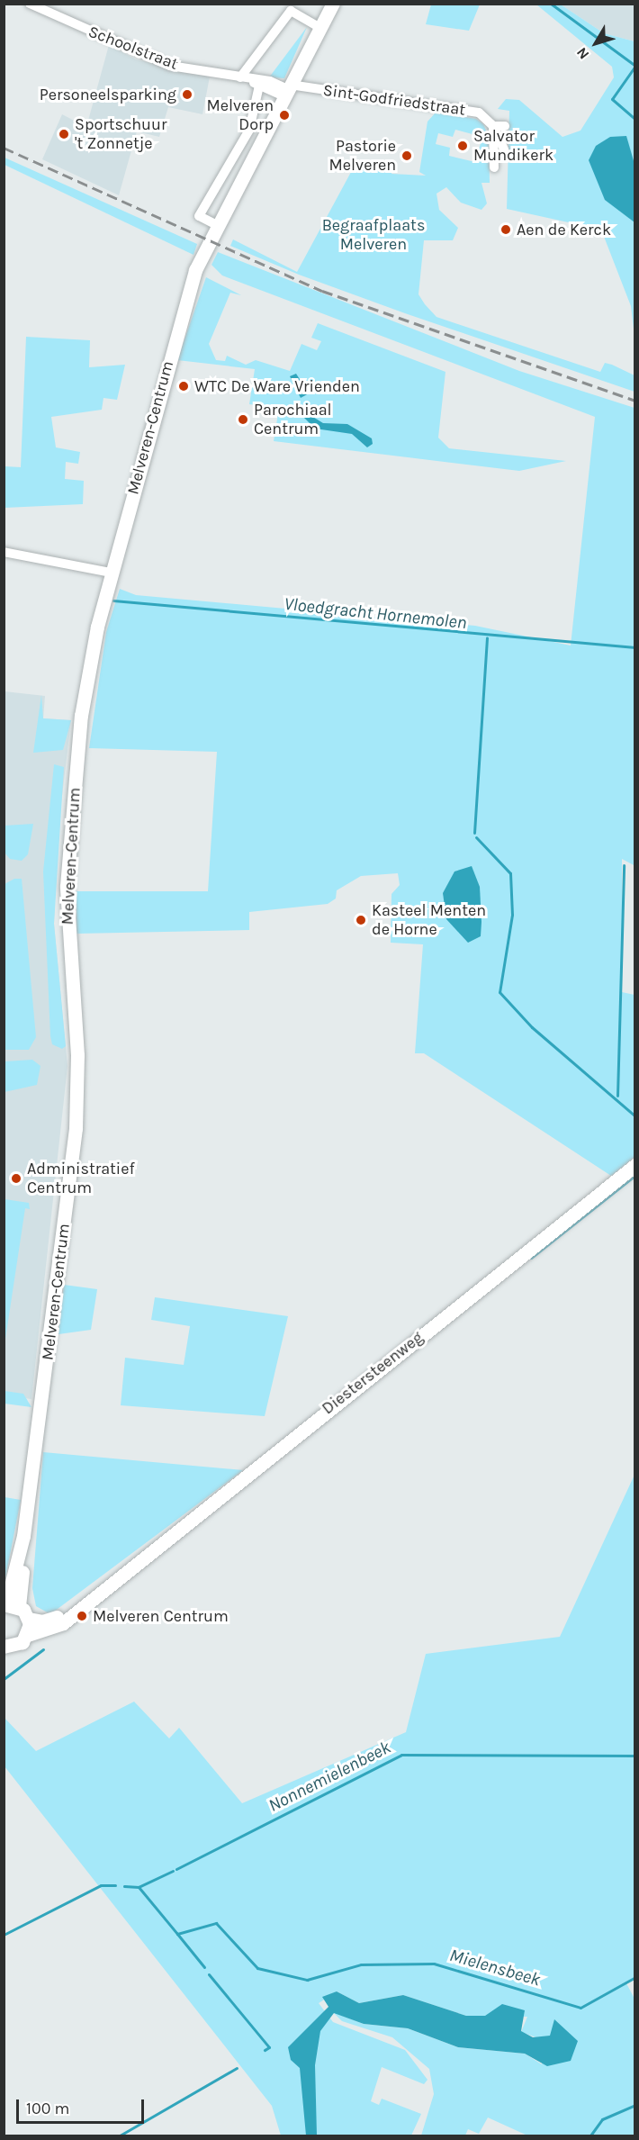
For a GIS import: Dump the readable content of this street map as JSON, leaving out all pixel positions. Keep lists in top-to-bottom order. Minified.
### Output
{"streets":{"main road":["Melveren-Centrum","Diestersteenweg"],"street":["Schoolstraat","Sint-Godfriedstraat"]},"crossings":[["Schoolstraat","Sint-Godfriedstraat"],["Schoolstraat","Melveren-Centrum"],["Sint-Godfriedstraat","Melveren-Centrum"]],"water":["Vloedgracht Hornemolen","Nonnemielenbeek","Mielensbeek"],"parks":["Begraafplaats Melveren"],"places":["Personeelsparking","Melveren Dorp","Sportschuur 't Zonnetje","Salvator Mundikerk","Pastorie Melveren","Aen de Kerck","WTC De Ware Vrienden","Parochiaal Centrum","Kasteel Menten de Horne","Administratief Centrum","Melveren Centrum"],"scale_bar":"100 m","north":"bottom left"}
